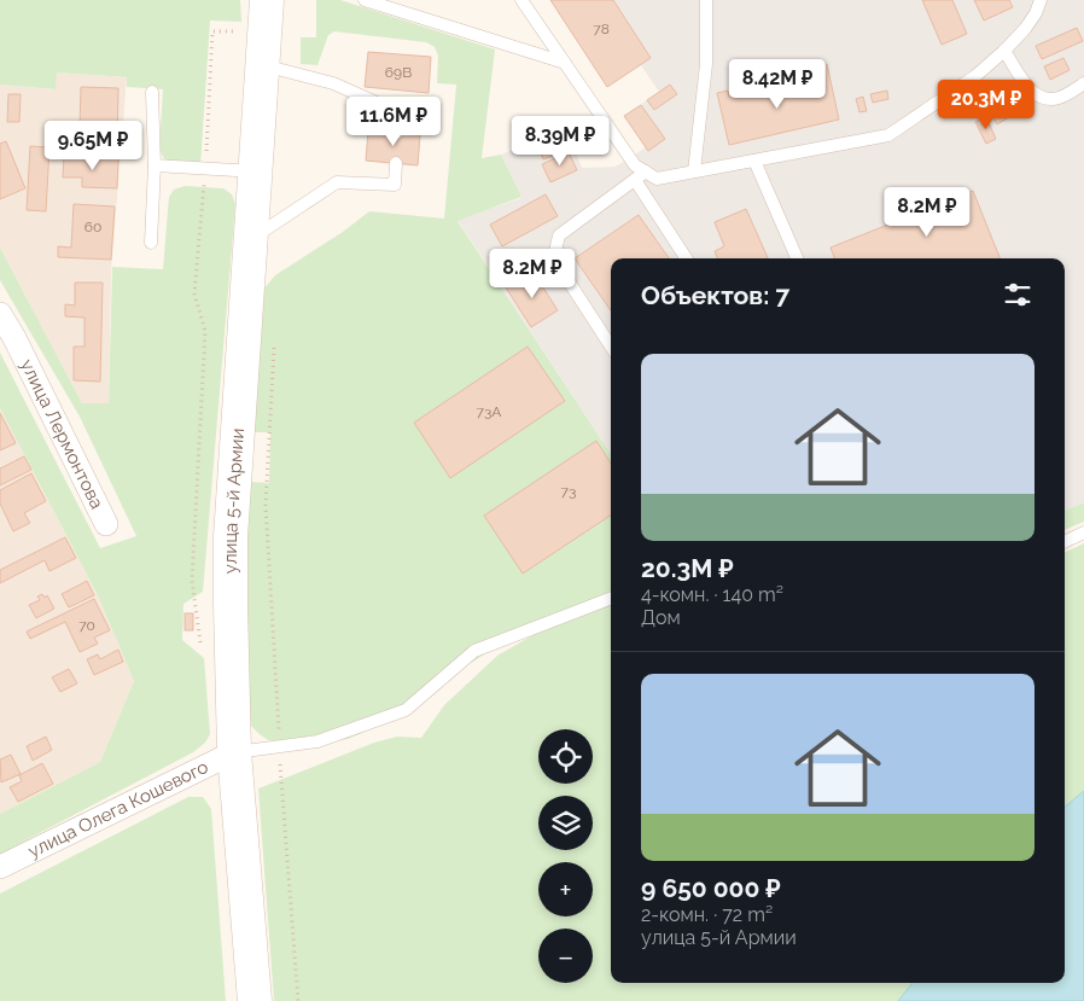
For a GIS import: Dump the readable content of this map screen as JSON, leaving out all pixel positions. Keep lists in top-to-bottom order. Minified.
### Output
{"streets":{"street":["улица Лермонтова","улица 5-й Армии","улица Олега Кошевого"]},"crossings":[["улица 5-й Армии","улица Олега Кошевого"]],"house_numbers":["78","69В","60","73А","73","70"],"page":{"price":["8.42M ₽","20.3M ₽","11.6M ₽","8.39M ₽","9.65M ₽","8.2M ₽","8.2M ₽"],"heading":"Объектов: 7","list":[{"name":"20.3M ₽","note":"4-комн. · 140 m² · Дом"},{"name":"9 650 000 ₽","note":"2-комн. · 72 m² · улица 5-й Армии"}],"map_buttons":["+","−"]}}
